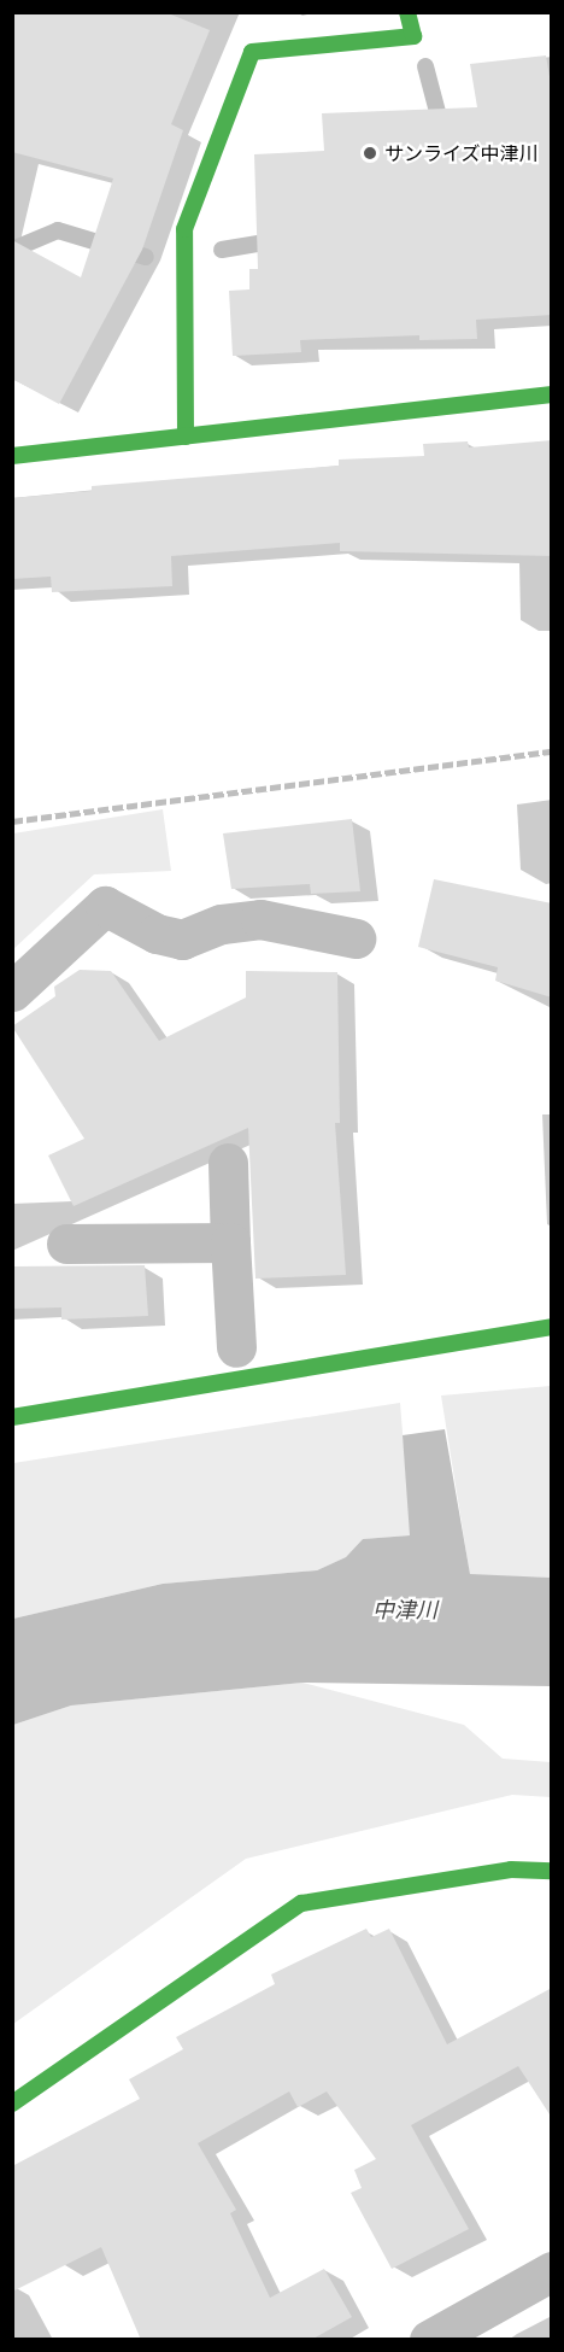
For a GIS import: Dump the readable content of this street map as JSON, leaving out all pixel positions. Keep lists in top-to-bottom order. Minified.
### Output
{"water":["中津川"],"places":["サンライズ中津川"]}
